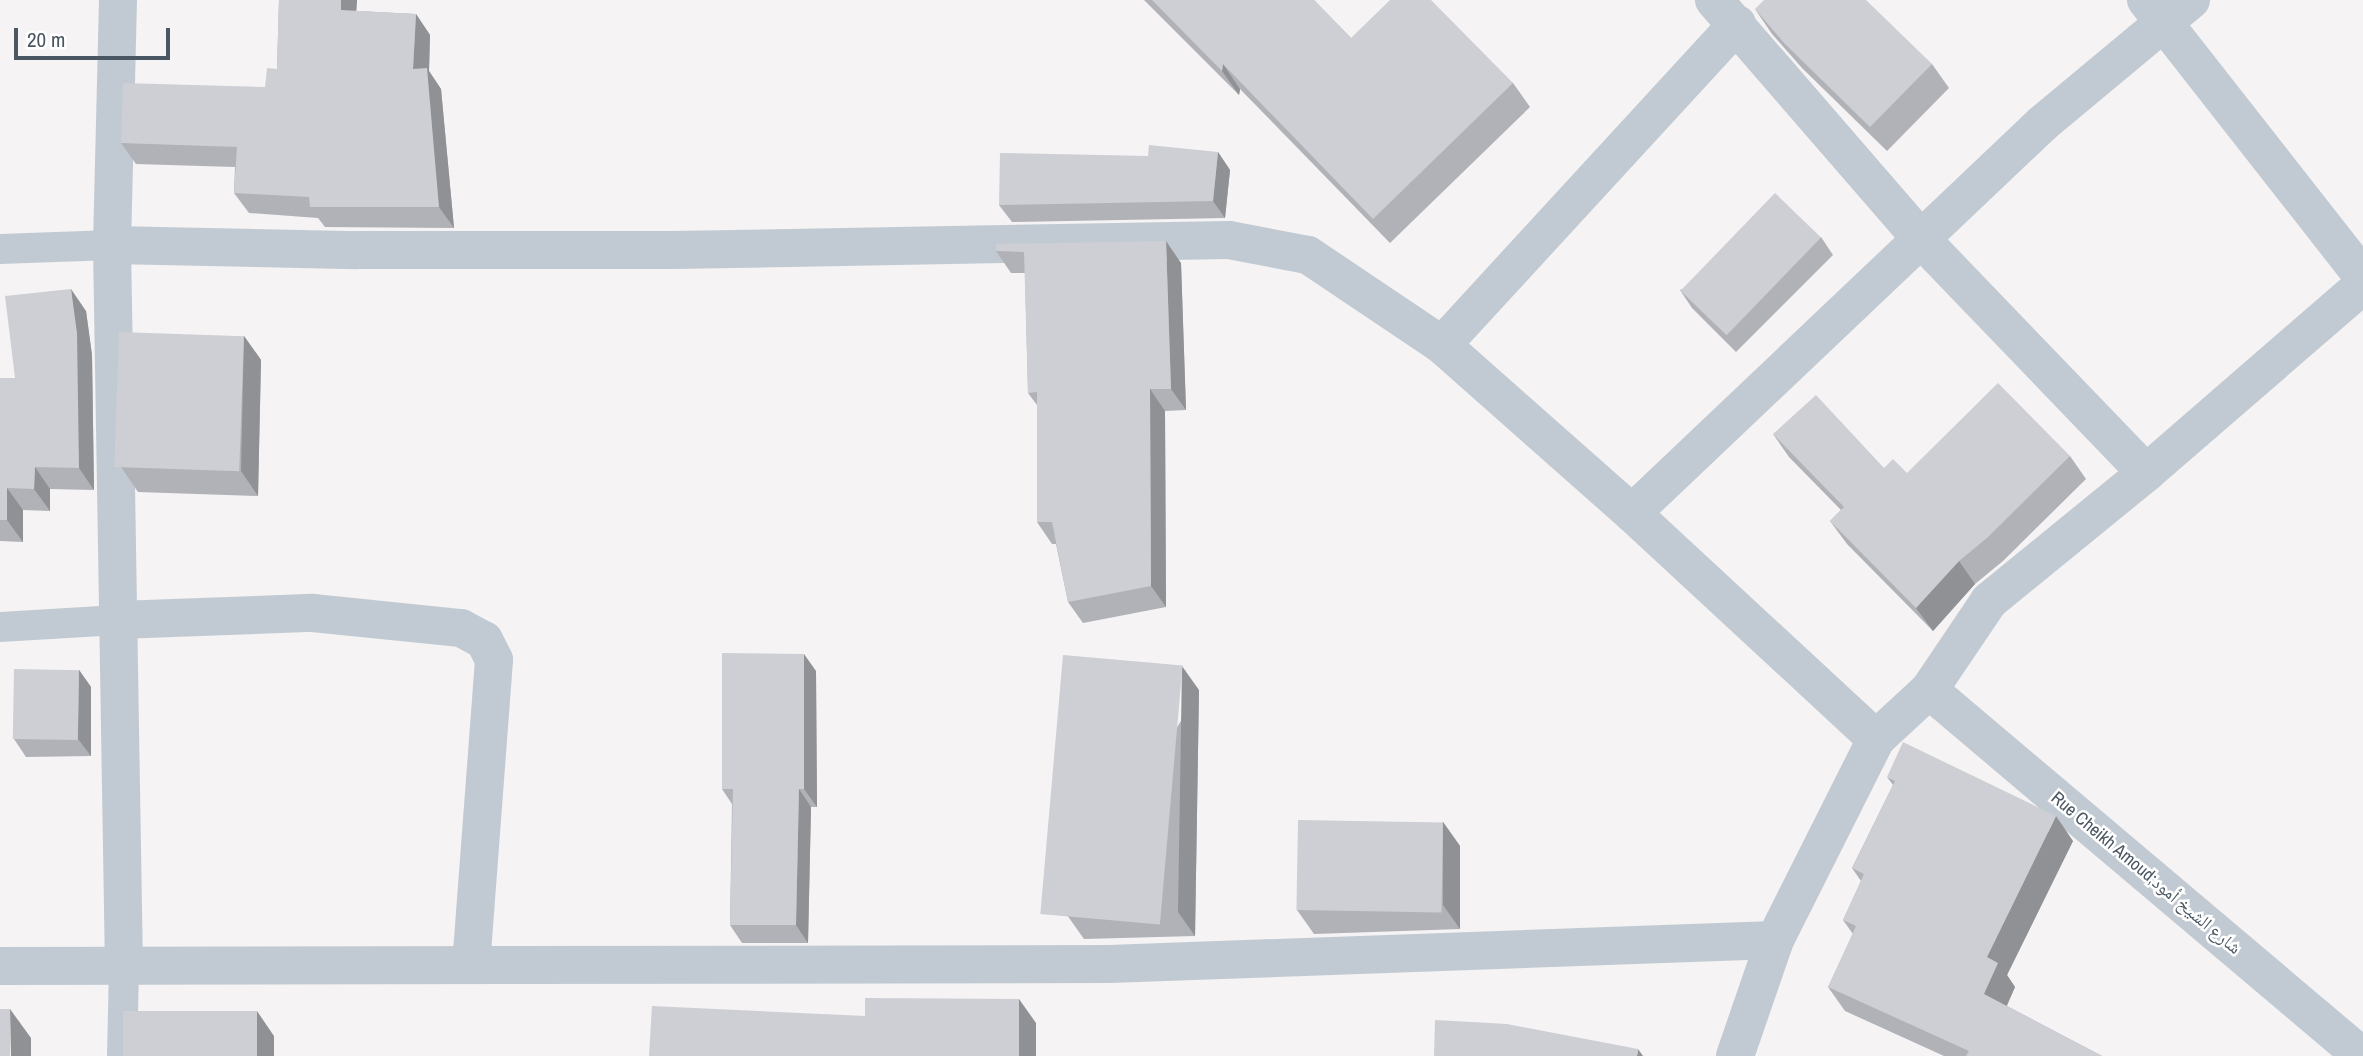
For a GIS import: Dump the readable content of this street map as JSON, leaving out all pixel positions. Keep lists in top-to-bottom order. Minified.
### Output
{"streets":{"street":["Rue Cheikh Amoud;شارع الشيخ أمود"]},"scale_bar":"20 m"}
